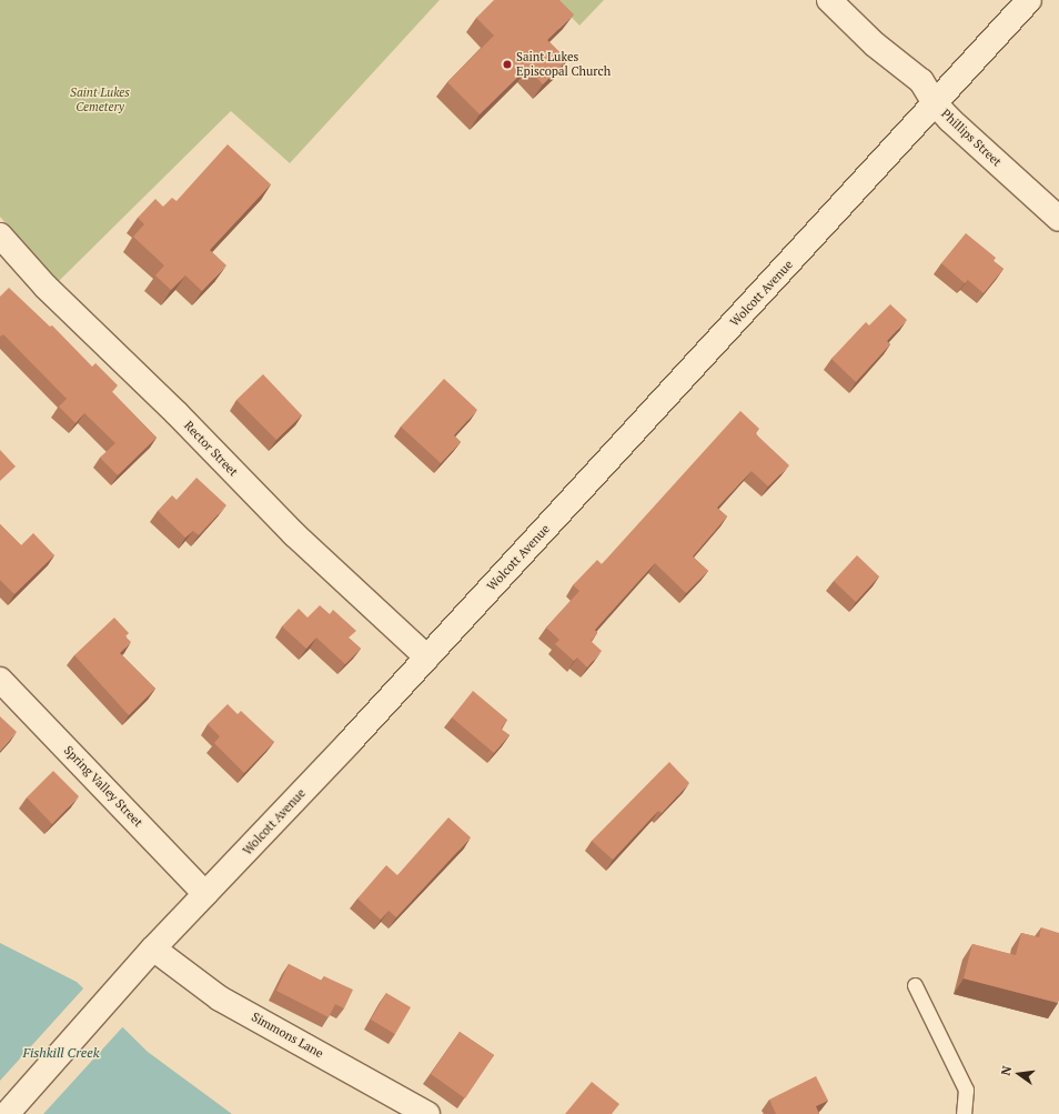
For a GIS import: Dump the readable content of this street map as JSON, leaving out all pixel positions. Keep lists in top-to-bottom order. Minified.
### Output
{"streets":{"street":["Phillips Street","Wolcott Avenue","Rector Street","Spring Valley Street","Simmons Lane"]},"crossings":[["Phillips Street","Wolcott Avenue"],["Wolcott Avenue","Rector Street"],["Wolcott Avenue","Spring Valley Street"],["Wolcott Avenue","Simmons Lane"]],"water":["Fishkill Creek"],"parks":["Saint Lukes Cemetery"],"places":["Saint Lukes Episcopal Church"],"north":"left"}
